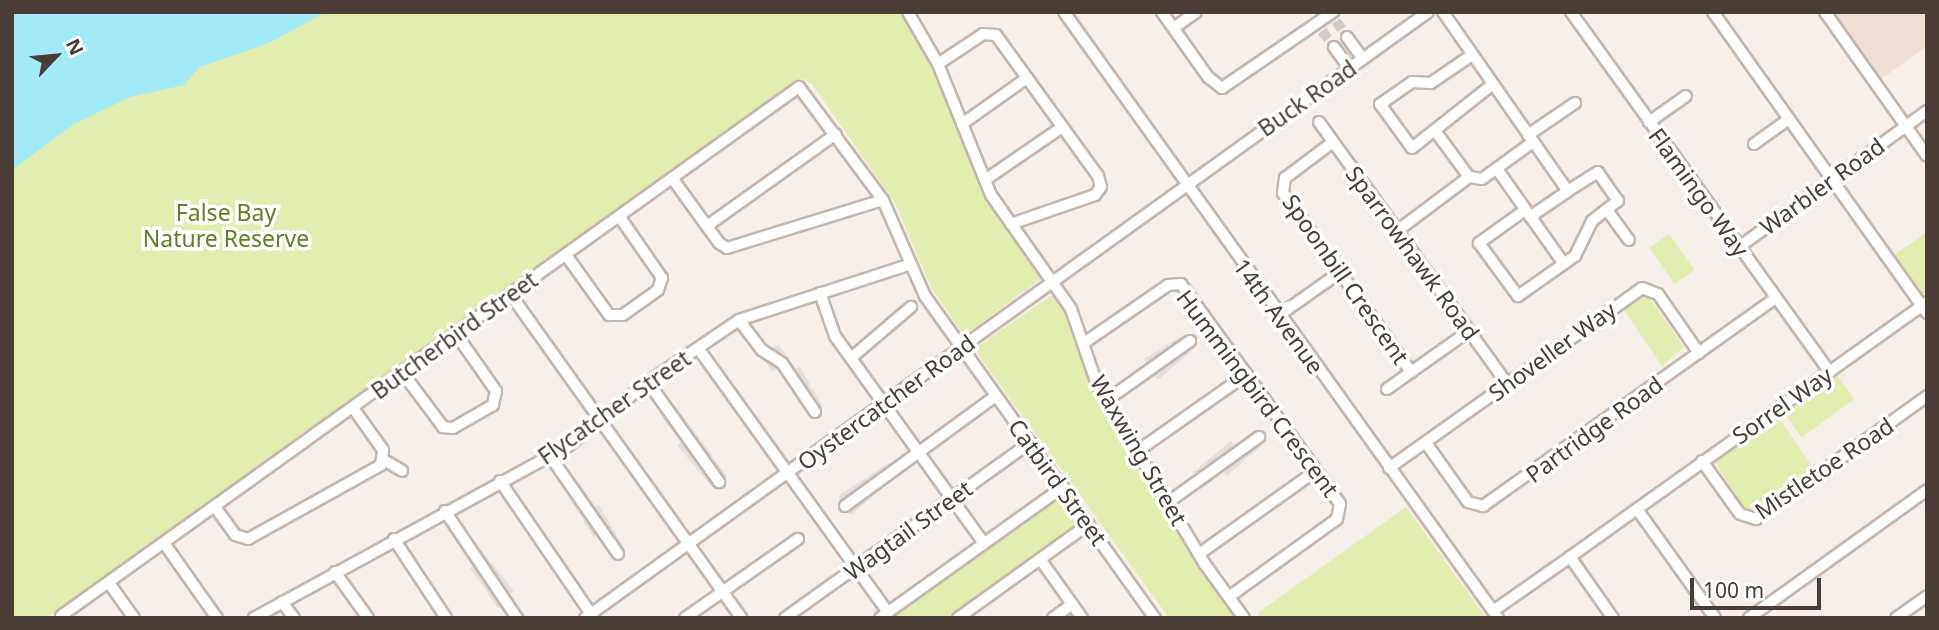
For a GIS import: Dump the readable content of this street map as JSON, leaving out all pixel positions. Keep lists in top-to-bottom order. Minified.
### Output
{"streets":{"street":["Buck Road","Warbler Road","Flamingo Way","Sparrowhawk Road","Spoonbill Crescent","14th Avenue","Butcherbird Street","Shoveller Way","Hummingbird Crescent","Oystercatcher Road","Sorrel Way","Flycatcher Street","Partridge Road","Waxwing Street","Mistletoe Road","Catbird Street","Wagtail Street"]},"crossings":[["Buck Road","14th Avenue"],["Buck Road","Oystercatcher Road"],["Warbler Road","Flamingo Way"],["Flamingo Way","Sorrel Way"],["Flamingo Way","Partridge Road"],["Sparrowhawk Road","Spoonbill Crescent"],["Sparrowhawk Road","Shoveller Way"],["14th Avenue","Shoveller Way"],["14th Avenue","Oystercatcher Road"],["14th Avenue","Sorrel Way"],["Butcherbird Street","Catbird Street"],["Shoveller Way","Partridge Road"],["Hummingbird Crescent","Waxwing Street"],["Oystercatcher Road","Waxwing Street"],["Oystercatcher Road","Catbird Street"],["Sorrel Way","Mistletoe Road"],["Flycatcher Street","Catbird Street"],["Catbird Street","Wagtail Street"]],"parks":["False Bay Nature Reserve"],"scale_bar":"100 m","north":"top right"}
